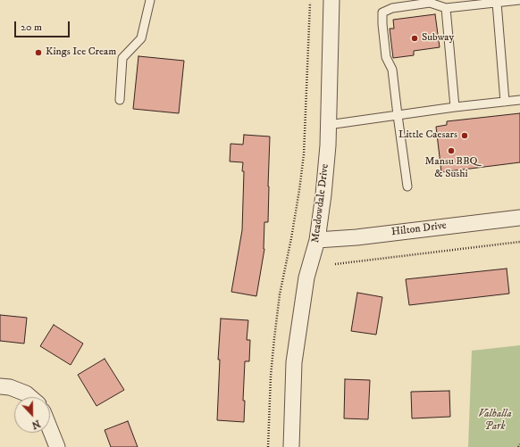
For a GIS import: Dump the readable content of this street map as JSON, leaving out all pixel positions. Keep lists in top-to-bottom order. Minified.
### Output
{"streets":{"street":["Meadowdale Drive","Hilton Drive"]},"crossings":[["Meadowdale Drive","Hilton Drive"]],"parks":["Valhalla Park"],"places":["Subway","Kings Ice Cream","Little Caesars","Mansu BBQ & Sushi"],"scale_bar":"20 m","north":"bottom"}
